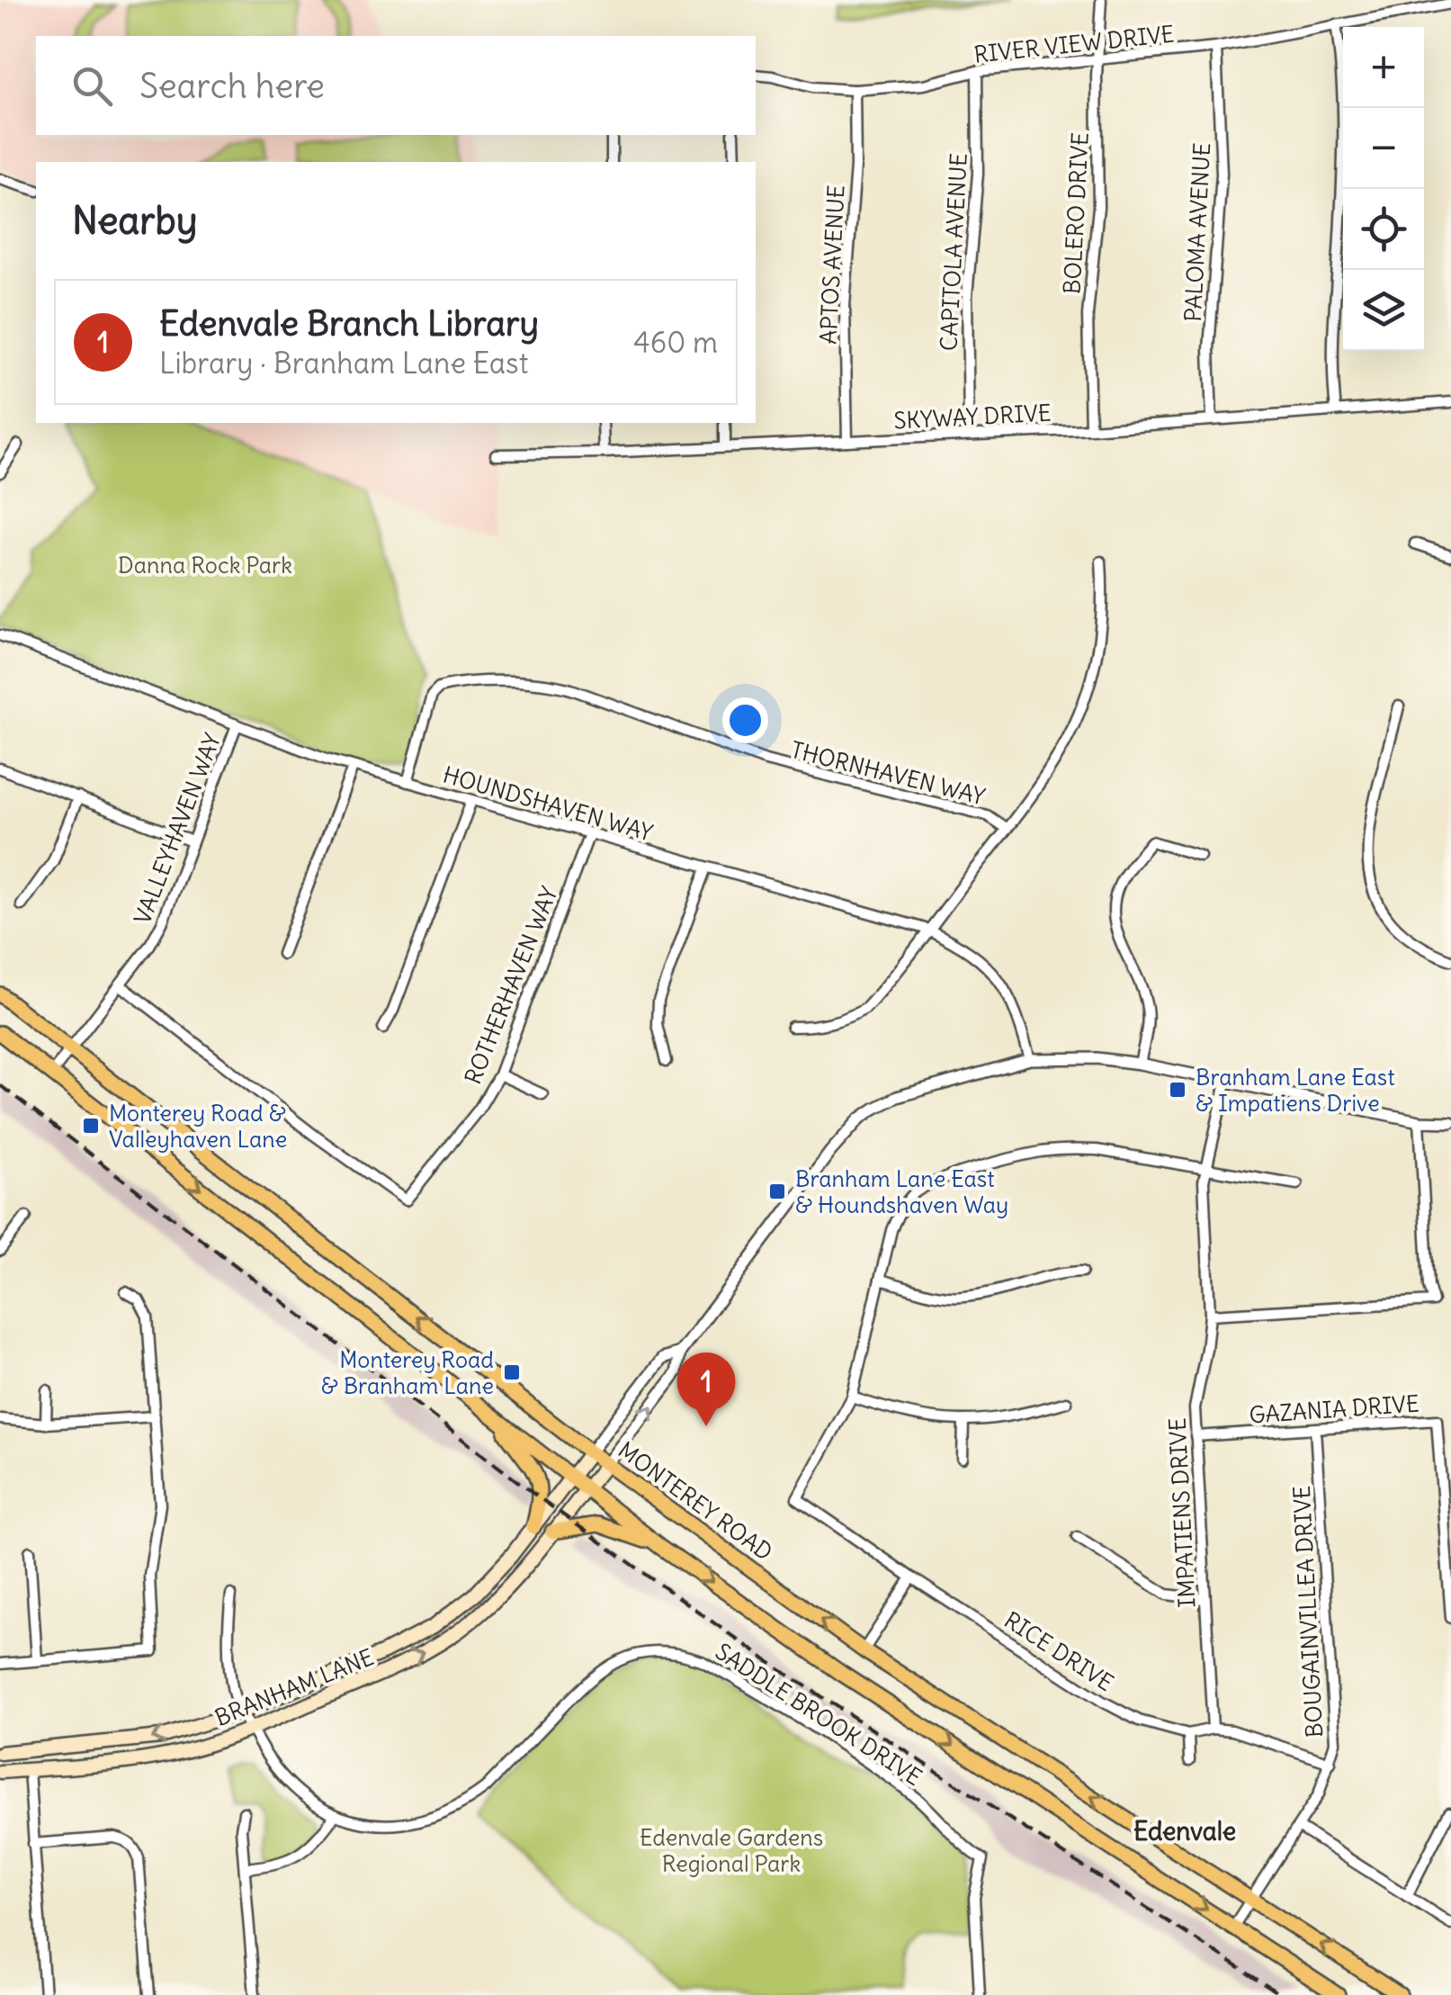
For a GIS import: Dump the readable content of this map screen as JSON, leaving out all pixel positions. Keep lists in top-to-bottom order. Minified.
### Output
{"streets":{"main road":["MONTEREY ROAD","BRANHAM LANE"],"street":["RIVER VIEW DRIVE","BOLERO DRIVE","PALOMA AVENUE","CAPITOLA AVENUE","APTOS AVENUE","SKYWAY DRIVE","THORNHAVEN WAY","HOUNDSHAVEN WAY","VALLEYHAVEN WAY","ROTHERHAVEN WAY","GAZANIA DRIVE","IMPATIENS DRIVE","BOUGAINVILLEA DRIVE","RICE DRIVE","SADDLE BROOK DRIVE"]},"crossings":[["RIVER VIEW DRIVE","BOLERO DRIVE"],["RIVER VIEW DRIVE","PALOMA AVENUE"],["RIVER VIEW DRIVE","CAPITOLA AVENUE"],["RIVER VIEW DRIVE","APTOS AVENUE"],["BOLERO DRIVE","SKYWAY DRIVE"],["PALOMA AVENUE","SKYWAY DRIVE"],["CAPITOLA AVENUE","SKYWAY DRIVE"],["APTOS AVENUE","SKYWAY DRIVE"],["THORNHAVEN WAY","HOUNDSHAVEN WAY"],["HOUNDSHAVEN WAY","VALLEYHAVEN WAY"],["HOUNDSHAVEN WAY","ROTHERHAVEN WAY"],["VALLEYHAVEN WAY","ROTHERHAVEN WAY"],["VALLEYHAVEN WAY","MONTEREY ROAD"],["GAZANIA DRIVE","IMPATIENS DRIVE"],["GAZANIA DRIVE","BOUGAINVILLEA DRIVE"],["MONTEREY ROAD","BOUGAINVILLEA DRIVE"],["MONTEREY ROAD","BRANHAM LANE"],["IMPATIENS DRIVE","RICE DRIVE"],["BOUGAINVILLEA DRIVE","RICE DRIVE"],["BRANHAM LANE","SADDLE BROOK DRIVE"]],"districts":["Edenvale"],"parks":["Danna Rock Park","Edenvale Gardens Regional Park"],"places":{"transit":["Branham Lane East & Impatiens Drive","Monterey Road & Valleyhaven Lane","Branham Lane East & Houndshaven Way","Monterey Road & Branham Lane"]},"page":{"map_buttons":["+","−"],"search":"Search here","heading":"Nearby","list":[{"mark":"1","name":"Edenvale Branch Library","note":"Library · Branham Lane East","value":"460 m"}],"pins":"1"}}
